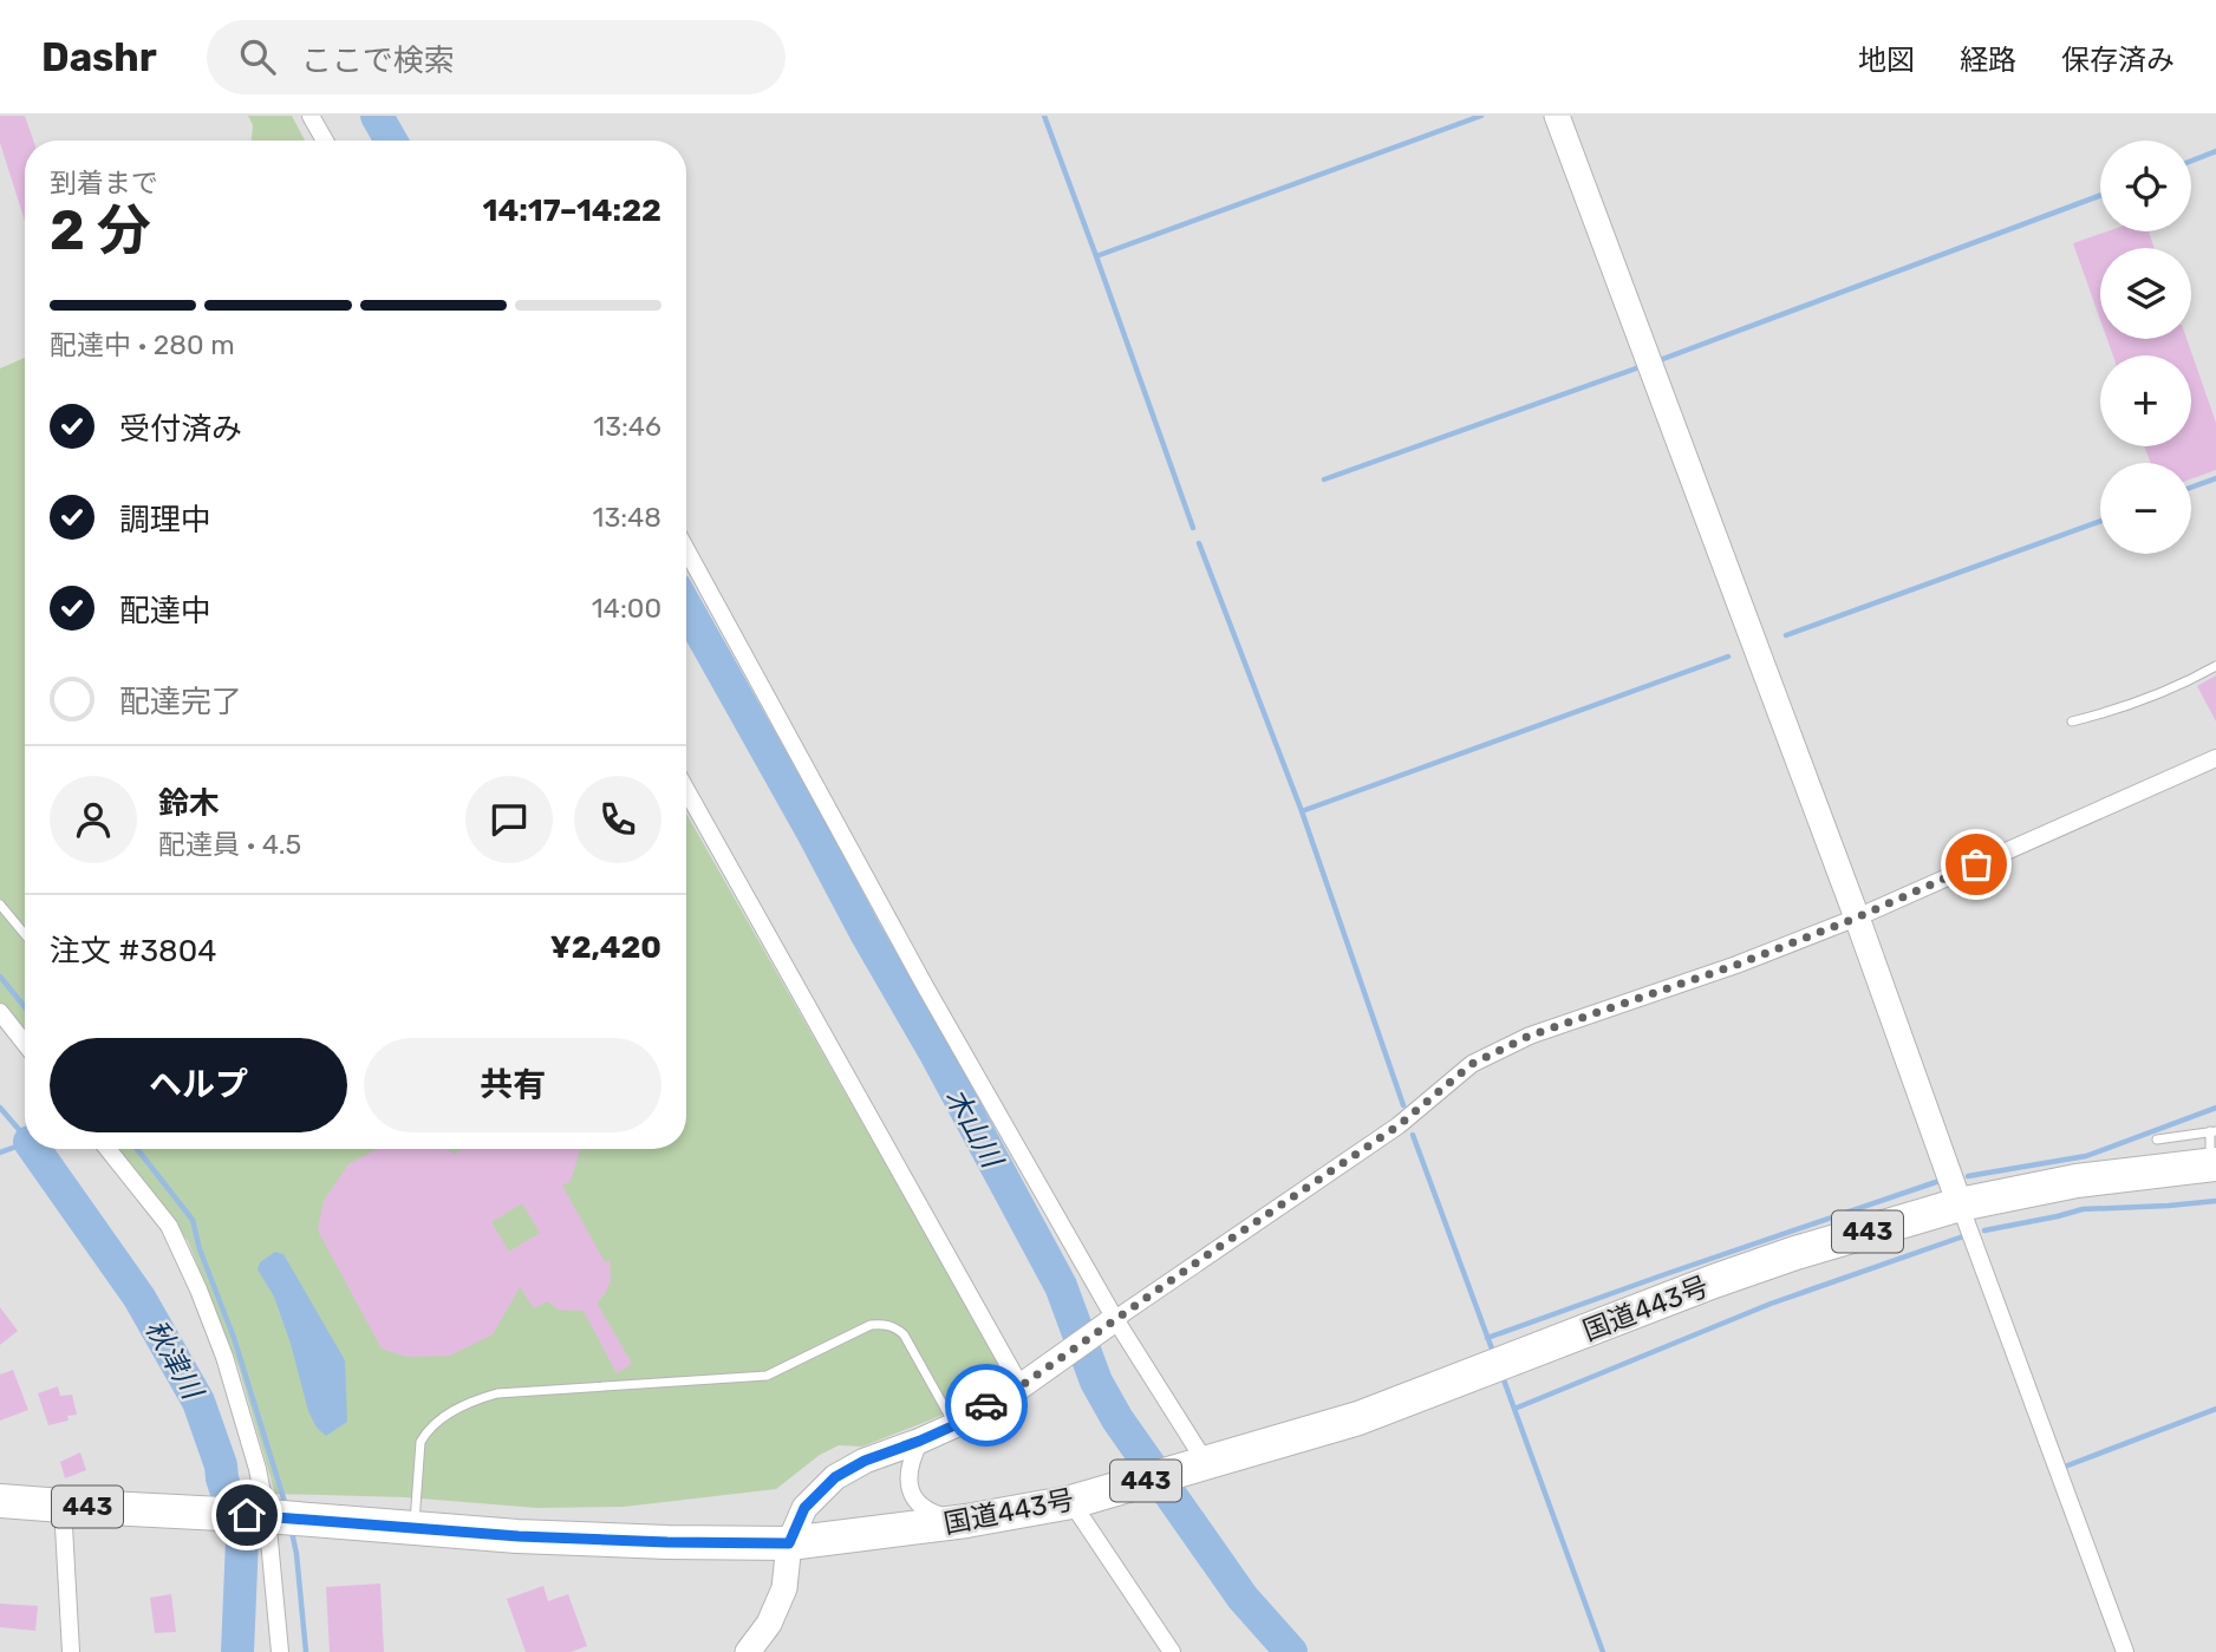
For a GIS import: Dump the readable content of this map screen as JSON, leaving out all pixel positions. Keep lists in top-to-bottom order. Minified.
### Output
{"streets":{"highway":["443","国道443号"]},"water":["木山川","秋津川"],"page":{"header":"Dashr","search":"ここで検索","nav":["地図","経路","保存済み"],"map_buttons":["+","−"],"heading":["2 分","到着まで","14:17–14:22"],"panel":["鈴木","配達員 · 4.5","注文 #3804","¥2,420"],"bar":"配達中 · 280 m","list":[["受付済み","13:46"],["調理中","13:48"],["配達中","14:00"],"配達完了"],"buttons":["ヘルプ","共有"]}}
